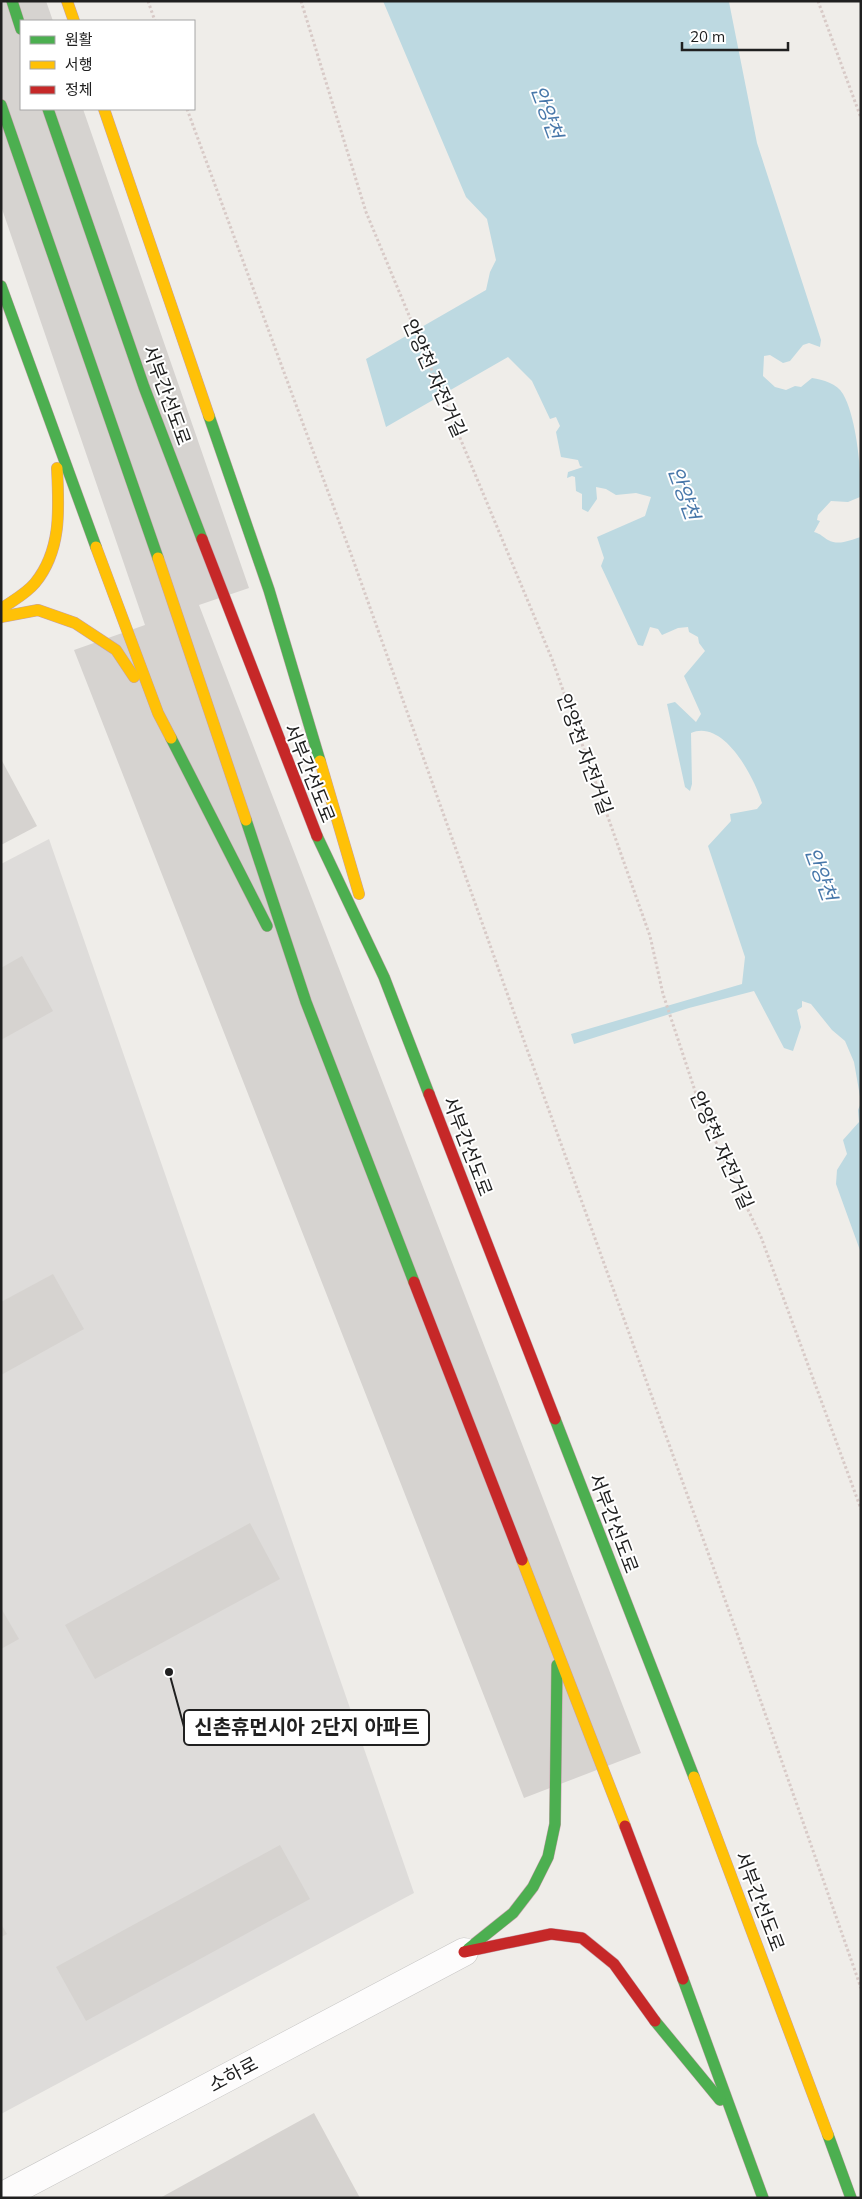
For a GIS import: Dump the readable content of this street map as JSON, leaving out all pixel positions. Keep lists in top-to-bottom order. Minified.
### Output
{"streets":{"highway":["서부간선도로"],"street":["소하로"],"path":["안양천 자전거길"]},"water":["안양천"],"places":["신촌휴먼시아 2단지 아파트"],"legend":["원활","서행","정체"],"scale_bar":"20 m"}
